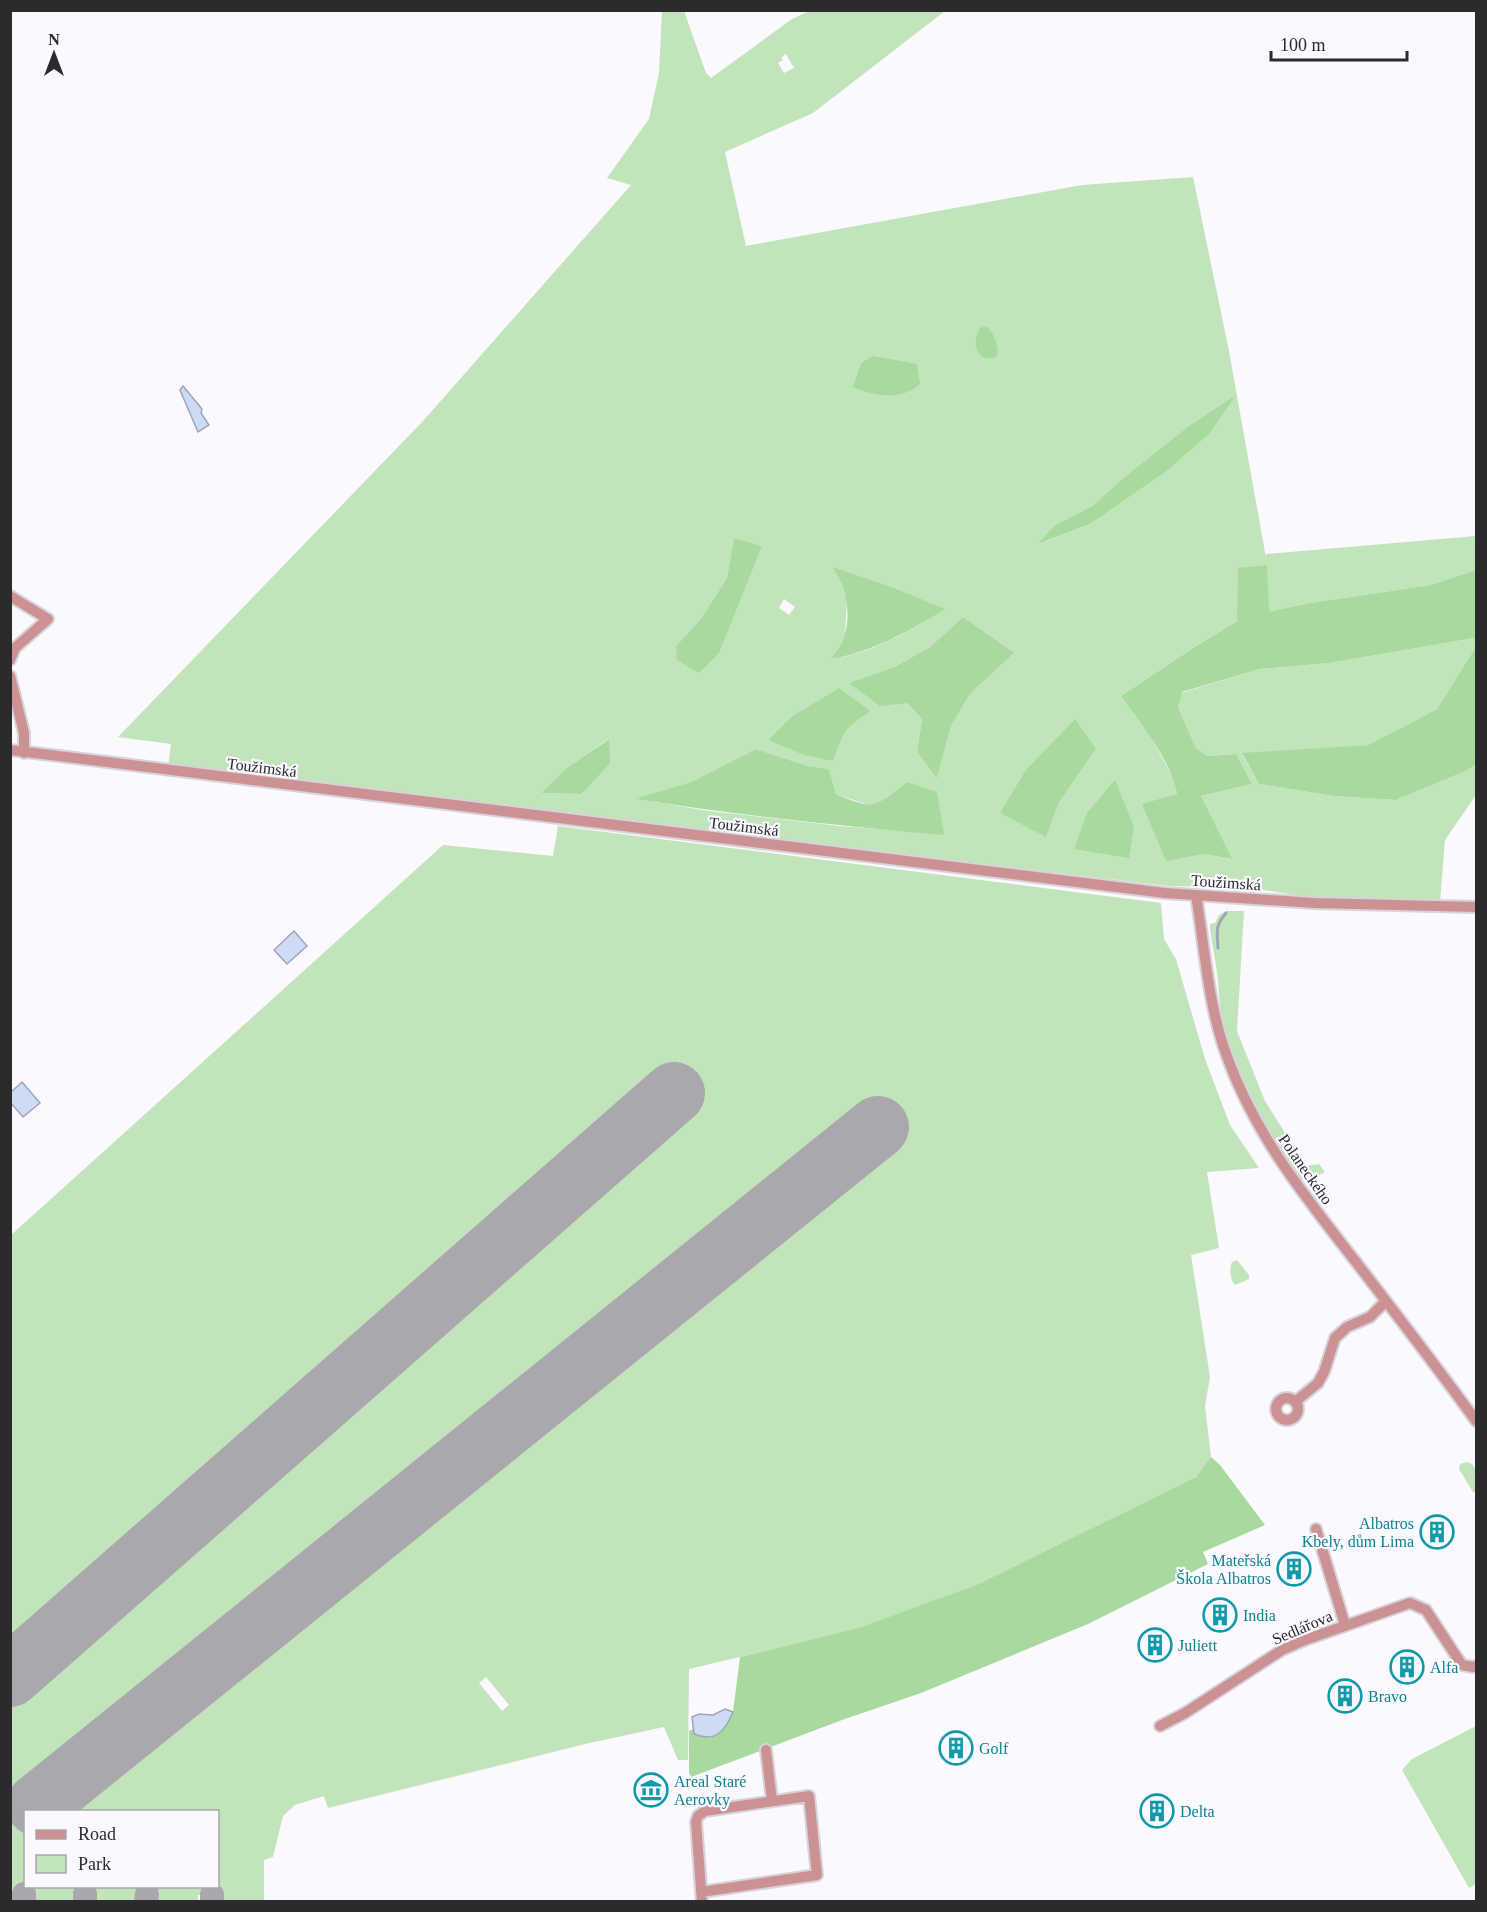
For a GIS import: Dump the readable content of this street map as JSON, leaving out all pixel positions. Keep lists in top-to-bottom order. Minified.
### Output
{"streets":{"street":["Toužimská","Polaneckého","Sedlářova"]},"crossings":[["Toužimská","Polaneckého"]],"places":{"building":["Albatros Kbely, dům Lima","Mateřská Škola Albatros","India","Juliett","Alfa","Bravo","Golf","Delta"],"museum":["Areal Staré Aerovky"]},"legend":["Road","Park"],"scale_bar":"100 m","north":"top"}
